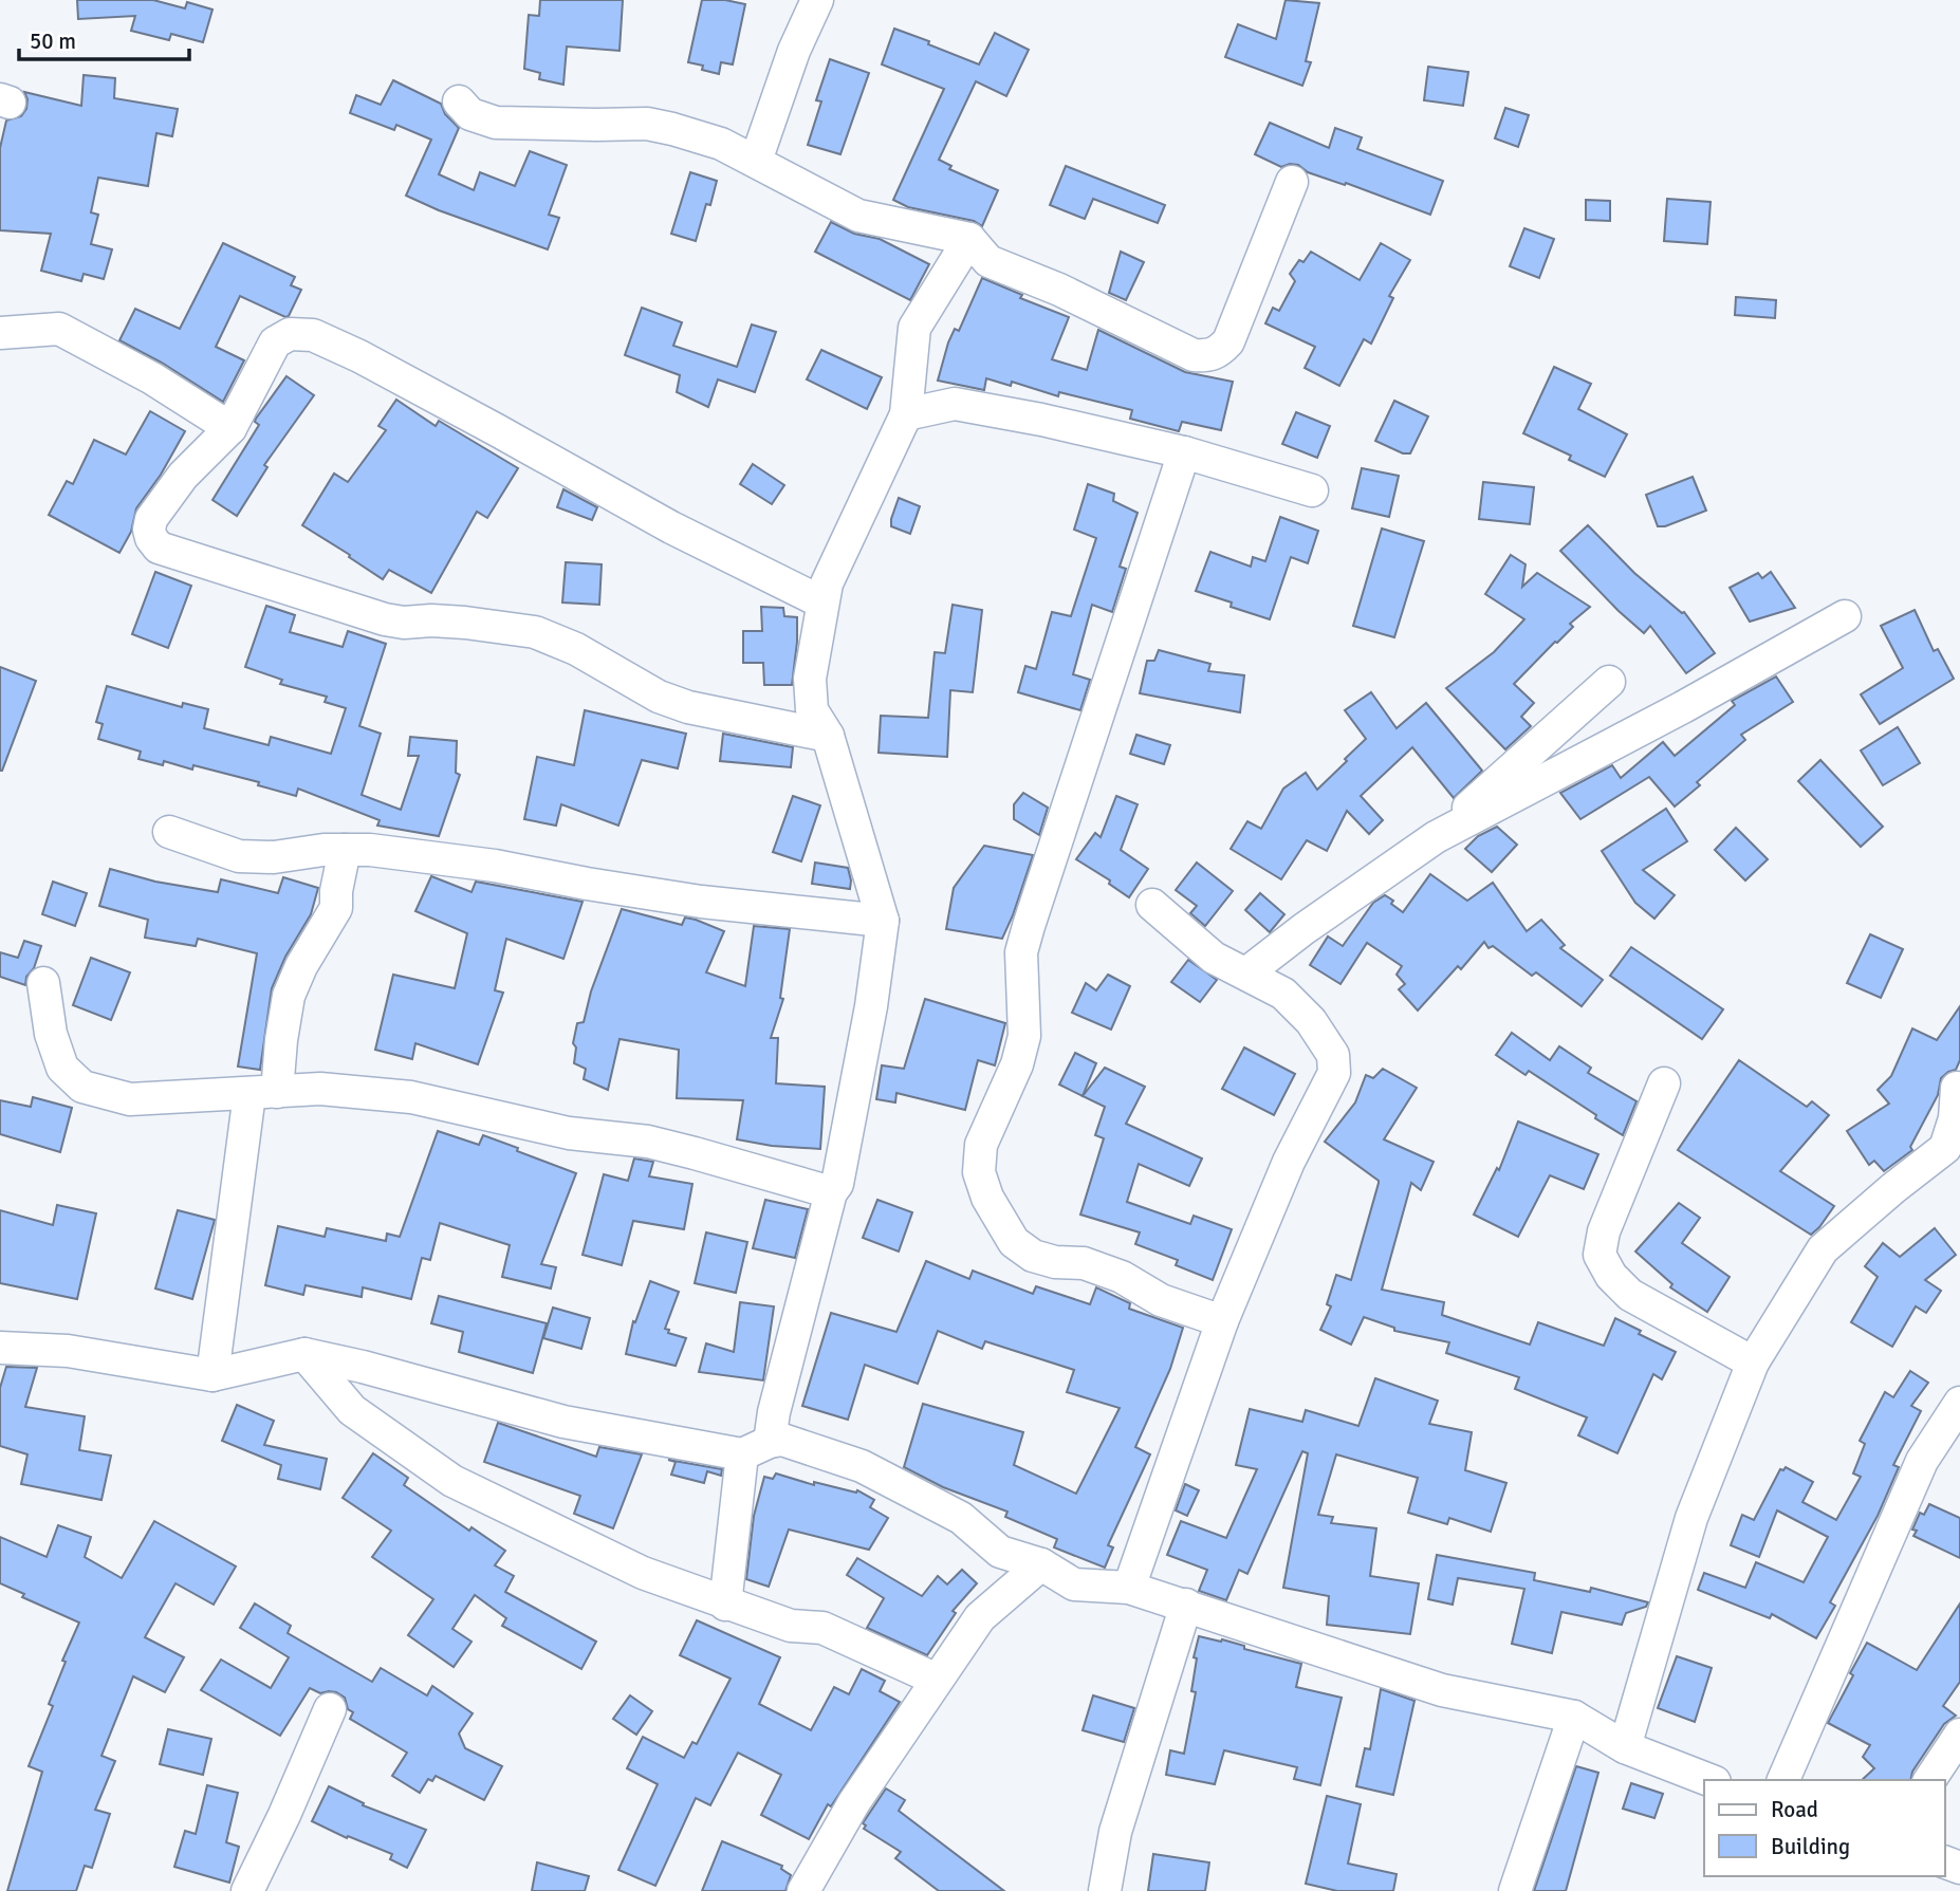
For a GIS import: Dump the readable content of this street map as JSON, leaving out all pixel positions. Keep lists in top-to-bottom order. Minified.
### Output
{"legend":["Road","Building"],"scale_bar":"50 m"}
